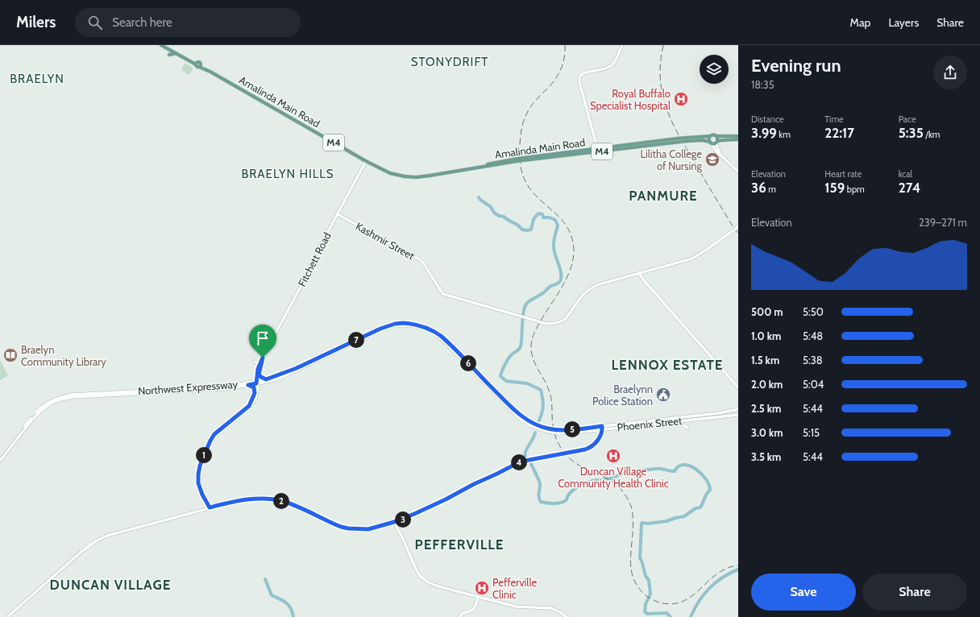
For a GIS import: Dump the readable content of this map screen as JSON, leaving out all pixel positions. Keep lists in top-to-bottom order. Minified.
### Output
{"streets":{"main road":["Amalinda Main Road","M4"],"street":["Kashmir Street","Fitchett Road","Northwest Expressway","Phoenix Street"]},"crossings":[["Amalinda Main Road","Fitchett Road"],["Kashmir Street","Fitchett Road"],["Fitchett Road","Northwest Expressway"],["Northwest Expressway","Phoenix Street"]],"districts":["STONYDRIFT","BRAELYN","BRAELYN HILLS","PANMURE","LENNOX ESTATE","PEFFERVILLE","DUNCAN VILLAGE"],"places":{"hospital":["Royal Buffalo Specialist Hospital","Duncan Village Community Health Clinic","Pefferville Clinic"],"school or university":["Lilitha College of Nursing"],"library":["Braelyn Community Library"],"public building":["Braelynn Police Station"]},"page":{"header":"Milers","search":"Search here","nav":["Map","Layers","Share"],"heading":["Evening run","18:35"],"stats":[["Distance","3.99 km"],["Time","22:17"],["Pace","5:35 /km"],["Elevation","36 m"],["Heart rate","159 bpm"],["kcal","274"]],"chart":["Elevation","239–271 m"],"list":[{"name":"500 m","note":"5:50"},{"name":"1.0 km","note":"5:48"},{"name":"1.5 km","note":"5:38"},{"name":"2.0 km","note":"5:04"},{"name":"2.5 km","note":"5:44"},{"name":"3.0 km","note":"5:15"},{"name":"3.5 km","note":"5:44"}],"pins":["7","6","5","1","4","2","3"],"buttons":["Save","Share"]}}
